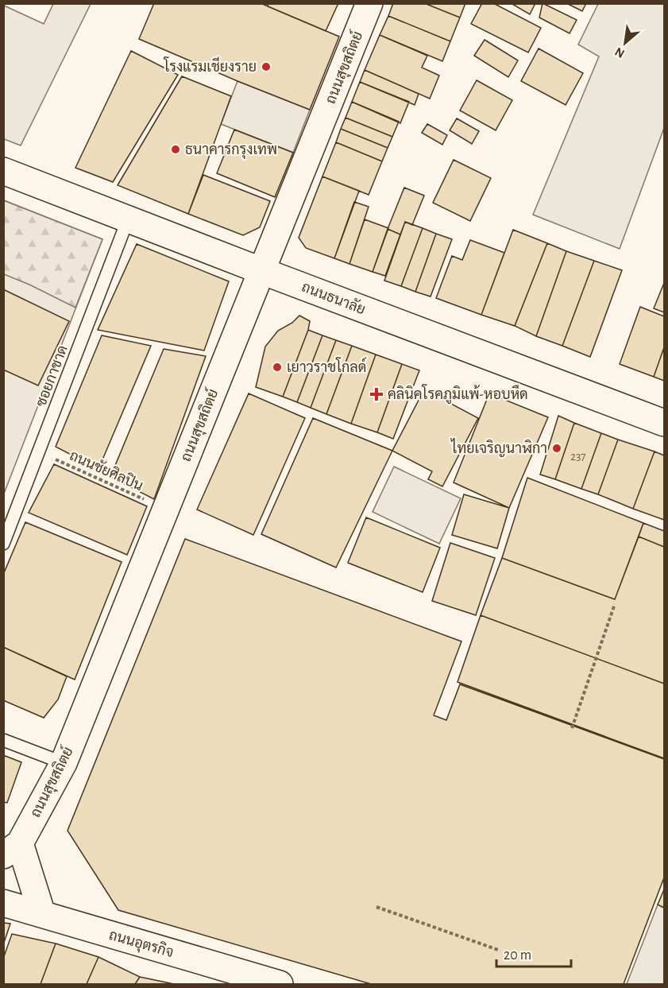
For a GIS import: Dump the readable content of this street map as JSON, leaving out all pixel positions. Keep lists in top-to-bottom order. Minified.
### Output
{"streets":{"street":["ถนนสุขสถิตย์","ถนนธนาลัย","ถนนอุตรกิจ"],"lane":["ซอยกาชาด"],"path":["ถนนชัยศิลปิน"]},"crossings":[["ถนนสุขสถิตย์","ถนนธนาลัย"],["ถนนสุขสถิตย์","ถนนชัยศิลปิน"],["ถนนสุขสถิตย์","ถนนอุตรกิจ"],["ถนนธนาลัย","ซอยกาชาด"],["ซอยกาชาด","ถนนชัยศิลปิน"]],"places":{"other":["โรงแรมเชียงราย","ธนาคารกรุงเทพ","เยาวราชโกลด์","ไทยเจริญนาฬิกา"],"health":["คลินิคโรคภูมิแพ้-หอบหืด"]},"house_numbers":["237"],"scale_bar":"20 m","north":"bottom left"}
